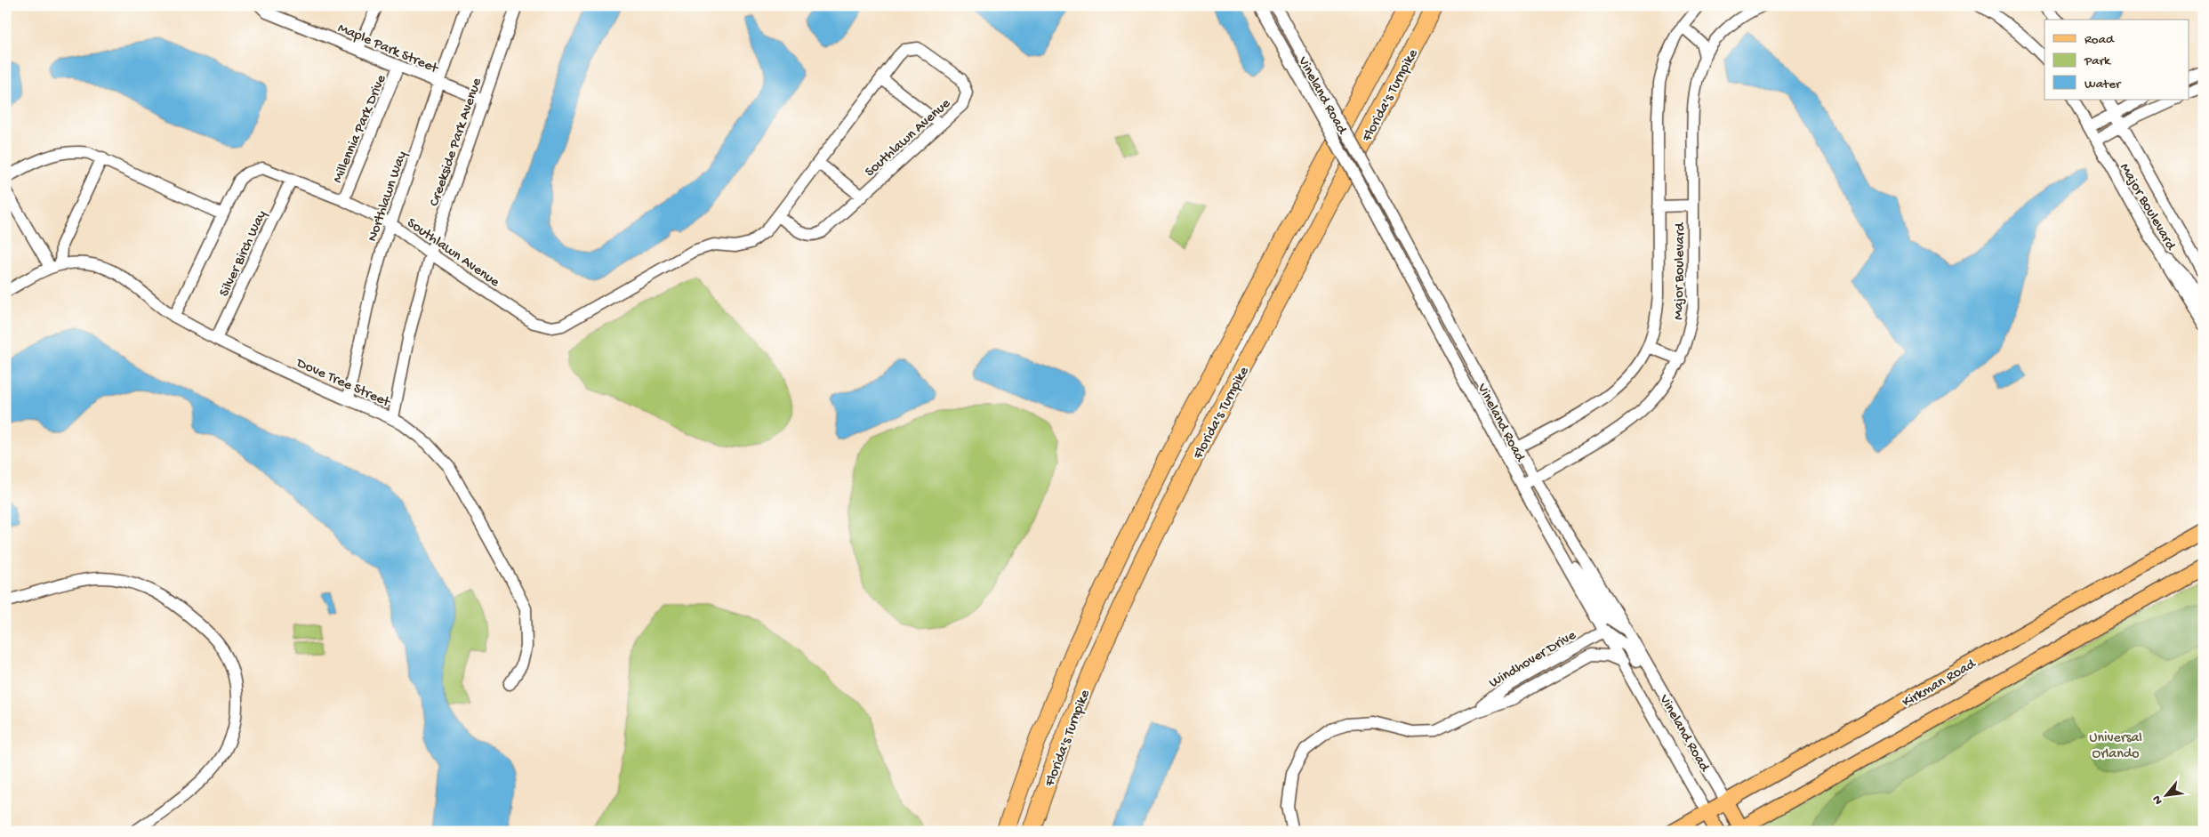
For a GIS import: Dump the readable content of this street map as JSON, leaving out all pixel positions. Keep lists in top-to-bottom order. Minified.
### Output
{"streets":{"highway":["Florida's Turnpike"],"main road":["Vineland Road","Kirkman Road"],"street":["Maple Park Street","Millennia Park Drive","Southlawn Avenue","Creekside Park Avenue","Northlawn Way","Major Boulevard","Silver Birch Way","Dove Tree Street","Windhover Drive"]},"crossings":[["Maple Park Street","Millennia Park Drive"],["Maple Park Street","Creekside Park Avenue"],["Maple Park Street","Northlawn Way"],["Vineland Road","Major Boulevard"],["Vineland Road","Windhover Drive"],["Vineland Road","Kirkman Road"],["Millennia Park Drive","Southlawn Avenue"],["Southlawn Avenue","Creekside Park Avenue"],["Southlawn Avenue","Northlawn Way"],["Southlawn Avenue","Silver Birch Way"],["Southlawn Avenue","Dove Tree Street"],["Creekside Park Avenue","Dove Tree Street"],["Northlawn Way","Dove Tree Street"],["Silver Birch Way","Dove Tree Street"]],"parks":["Universal Orlando"],"legend":["Road","Park","Water"],"north":"bottom left"}
